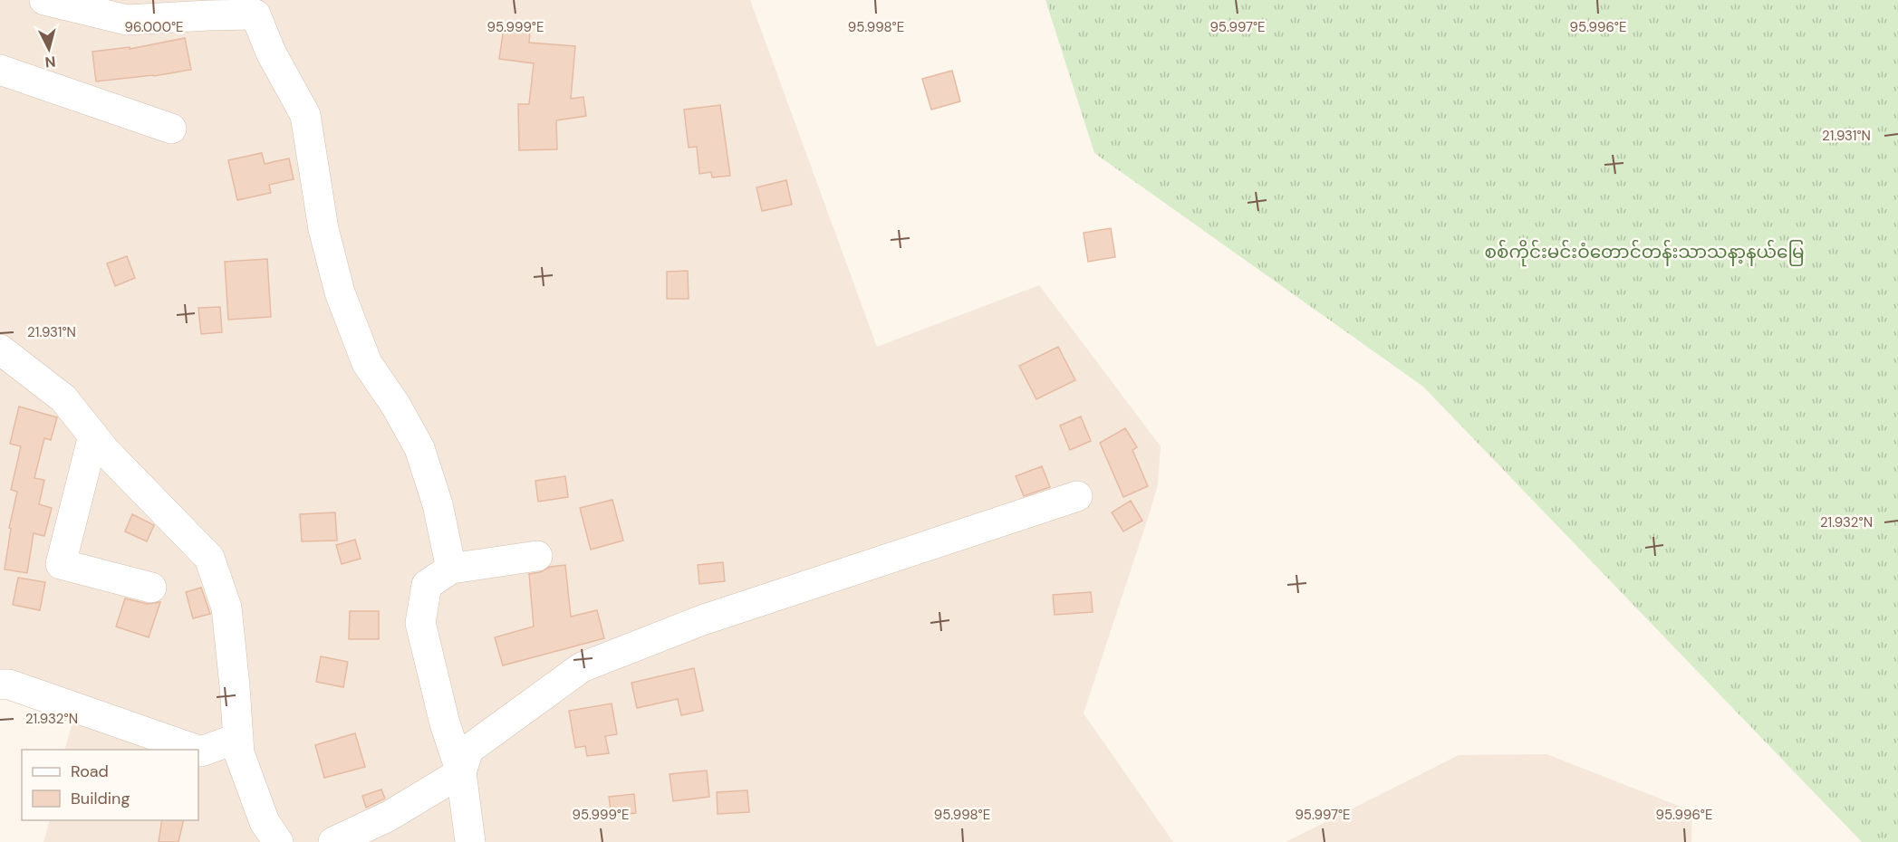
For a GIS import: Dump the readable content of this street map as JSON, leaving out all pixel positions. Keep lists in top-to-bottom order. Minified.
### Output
{"parks":["စစ်ကိုင်းမင်းဝံတောင်တန်းသာသနာ့နယ်မြေ"],"legend":["Road","Building"],"north":"bottom","coordinates":["96.000°E","95.999°E","95.998°E","95.997°E","95.996°E","21.931°N","21.932°N"]}
